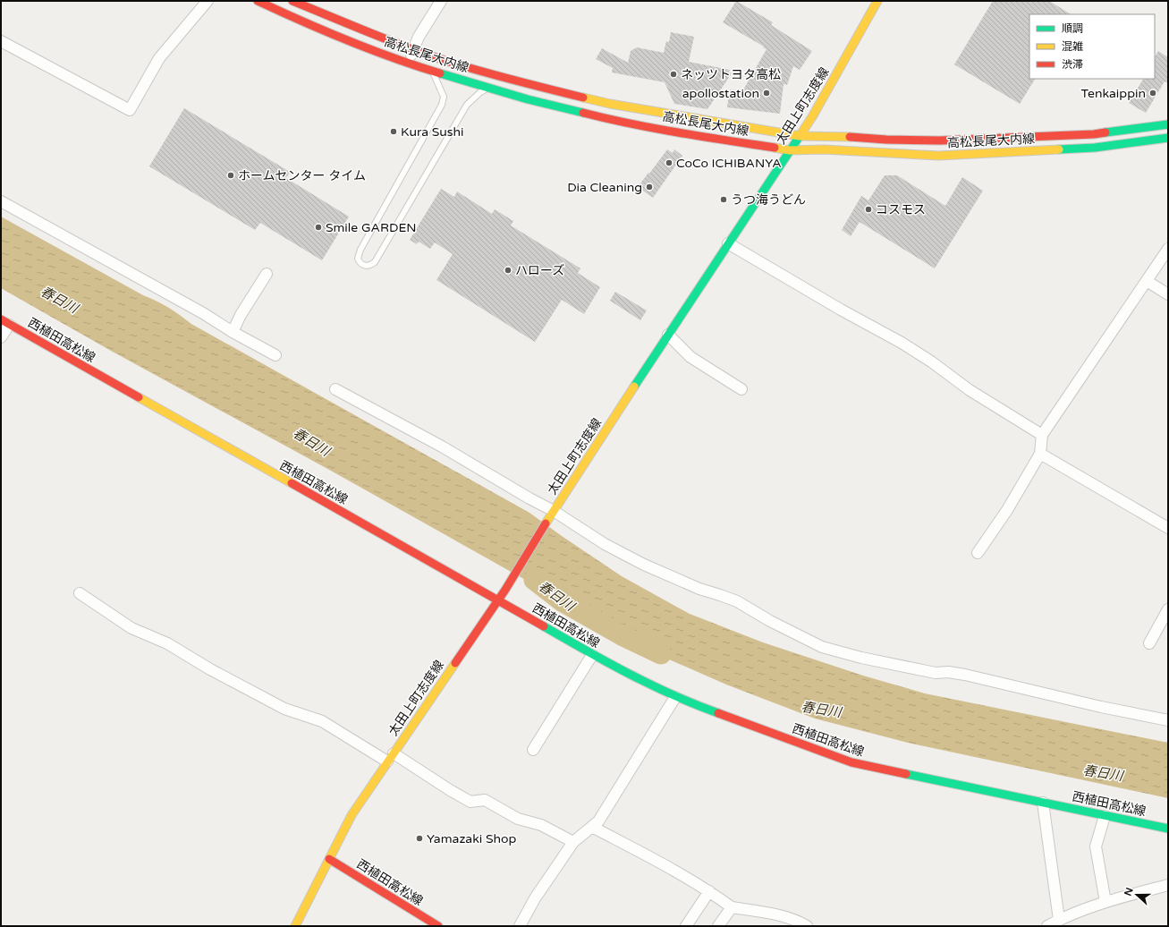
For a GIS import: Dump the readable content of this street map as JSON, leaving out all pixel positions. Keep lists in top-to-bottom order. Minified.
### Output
{"streets":{"main road":["高松長尾大内線","太田上町志度線","西植田高松線"]},"crossings":[["高松長尾大内線","太田上町志度線"],["太田上町志度線","西植田高松線"]],"water":["春日川"],"places":["ネッツトヨタ高松","apollostation","Tenkaippin","Kura Sushi","CoCo ICHIBANYA","ホームセンター タイム","Dia Cleaning","うつ海うどん","コスモス","Smile GARDEN","ハローズ","Yamazaki Shop"],"legend":["順調","混雑","渋滞"],"north":"left"}
